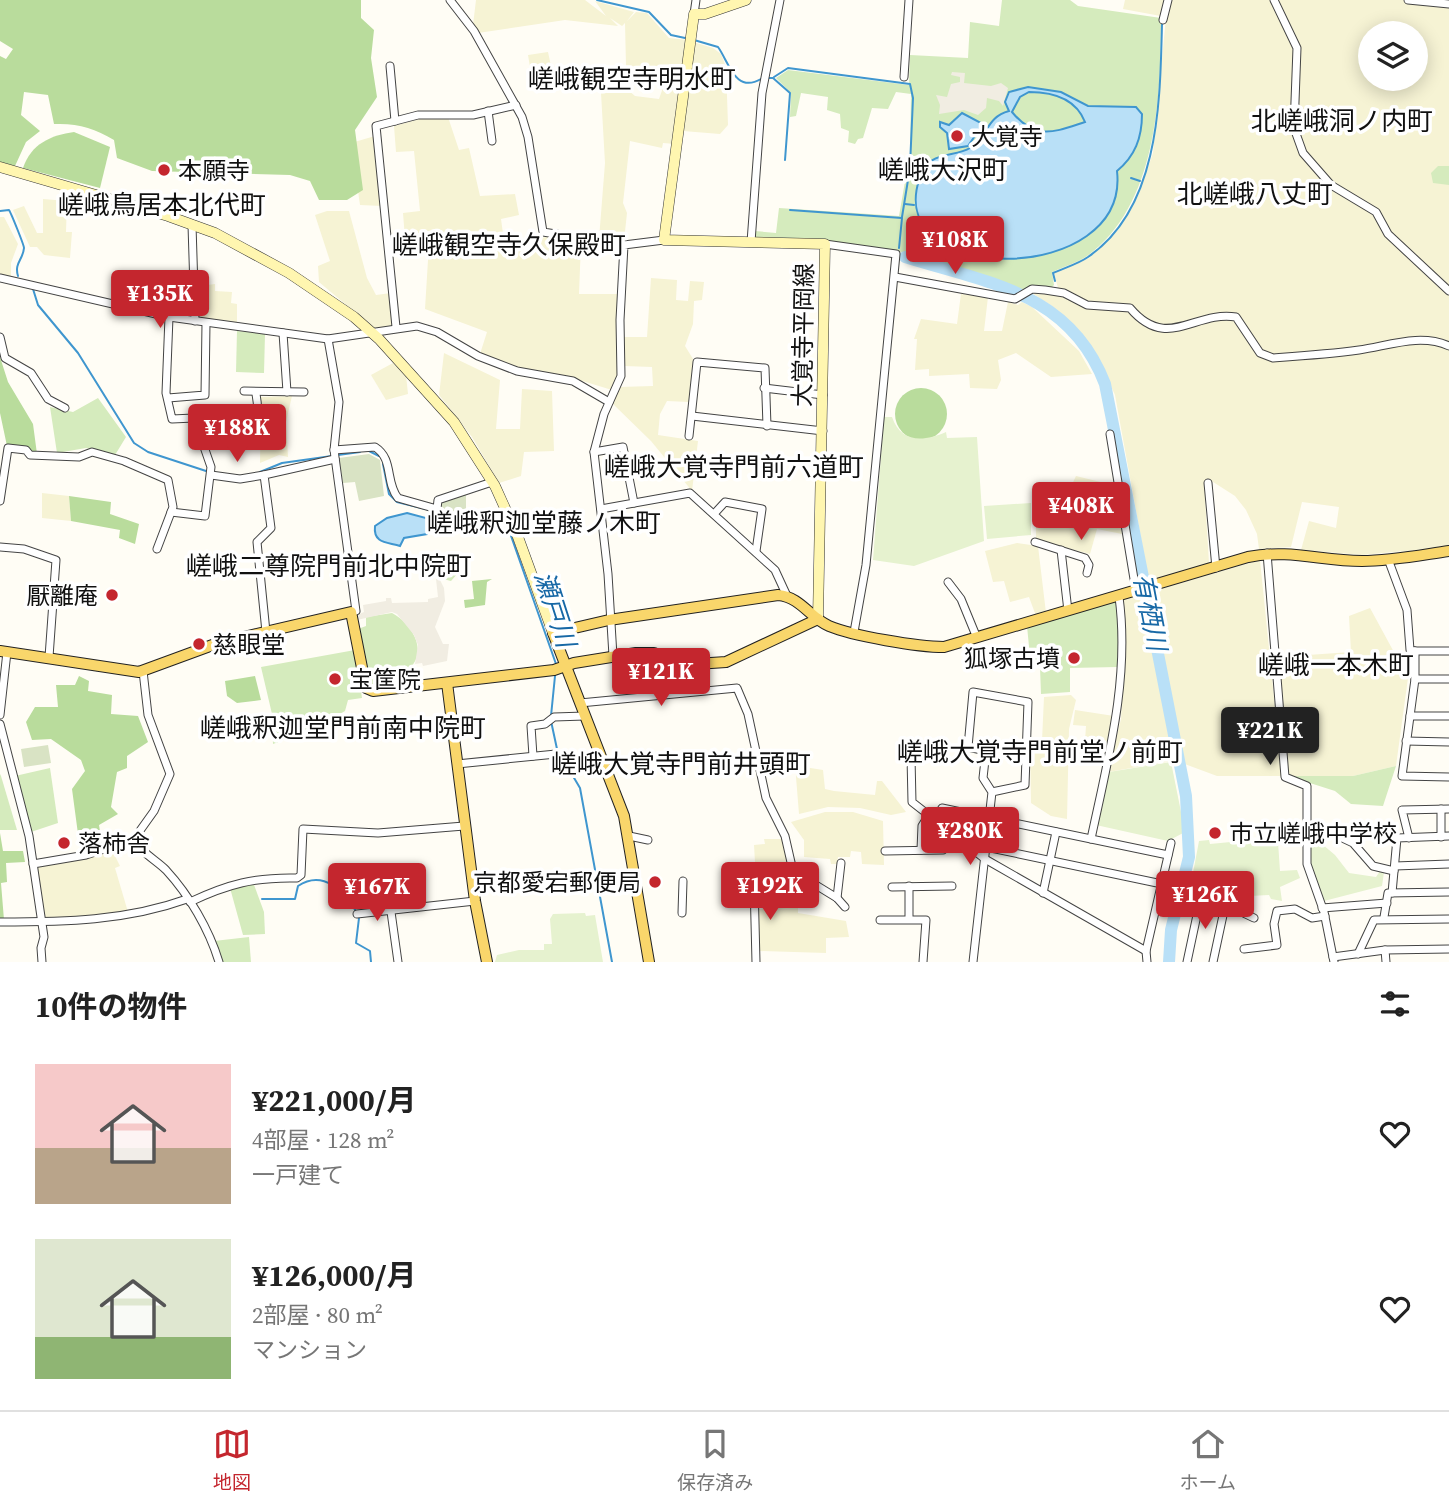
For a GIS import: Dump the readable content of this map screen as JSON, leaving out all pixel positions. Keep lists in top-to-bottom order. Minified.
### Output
{"streets":{"main road":["大覚寺平岡線"]},"districts":["嵯峨観空寺明水町","北嵯峨洞ノ内町","嵯峨大沢町","北嵯峨八丈町","嵯峨鳥居本北代町","嵯峨観空寺久保殿町","嵯峨大覚寺門前六道町","嵯峨釈迦堂藤ノ木町","嵯峨二尊院門前北中院町","嵯峨一本木町","嵯峨釈迦堂門前南中院町","嵯峨大覚寺門前堂ノ前町","嵯峨大覚寺門前井頭町"],"water":["瀬戸川","有栖川"],"places":["大覚寺","本願寺","厭離庵","慈眼堂","狐塚古墳","宝筐院","市立嵯峨中学校","落柿舎","京都愛宕郵便局"],"page":{"price":["¥108K","¥135K","¥188K","¥408K","¥121K","¥221K","¥280K","¥192K","¥167K","¥126K"],"heading":"10件の物件","list":[{"name":"¥221,000/月","note":"4部屋 · 128 m² · 一戸建て"},{"name":"¥126,000/月","note":"2部屋 · 80 m² · マンション"}],"tabs":["地図","保存済み","ホーム"]}}
